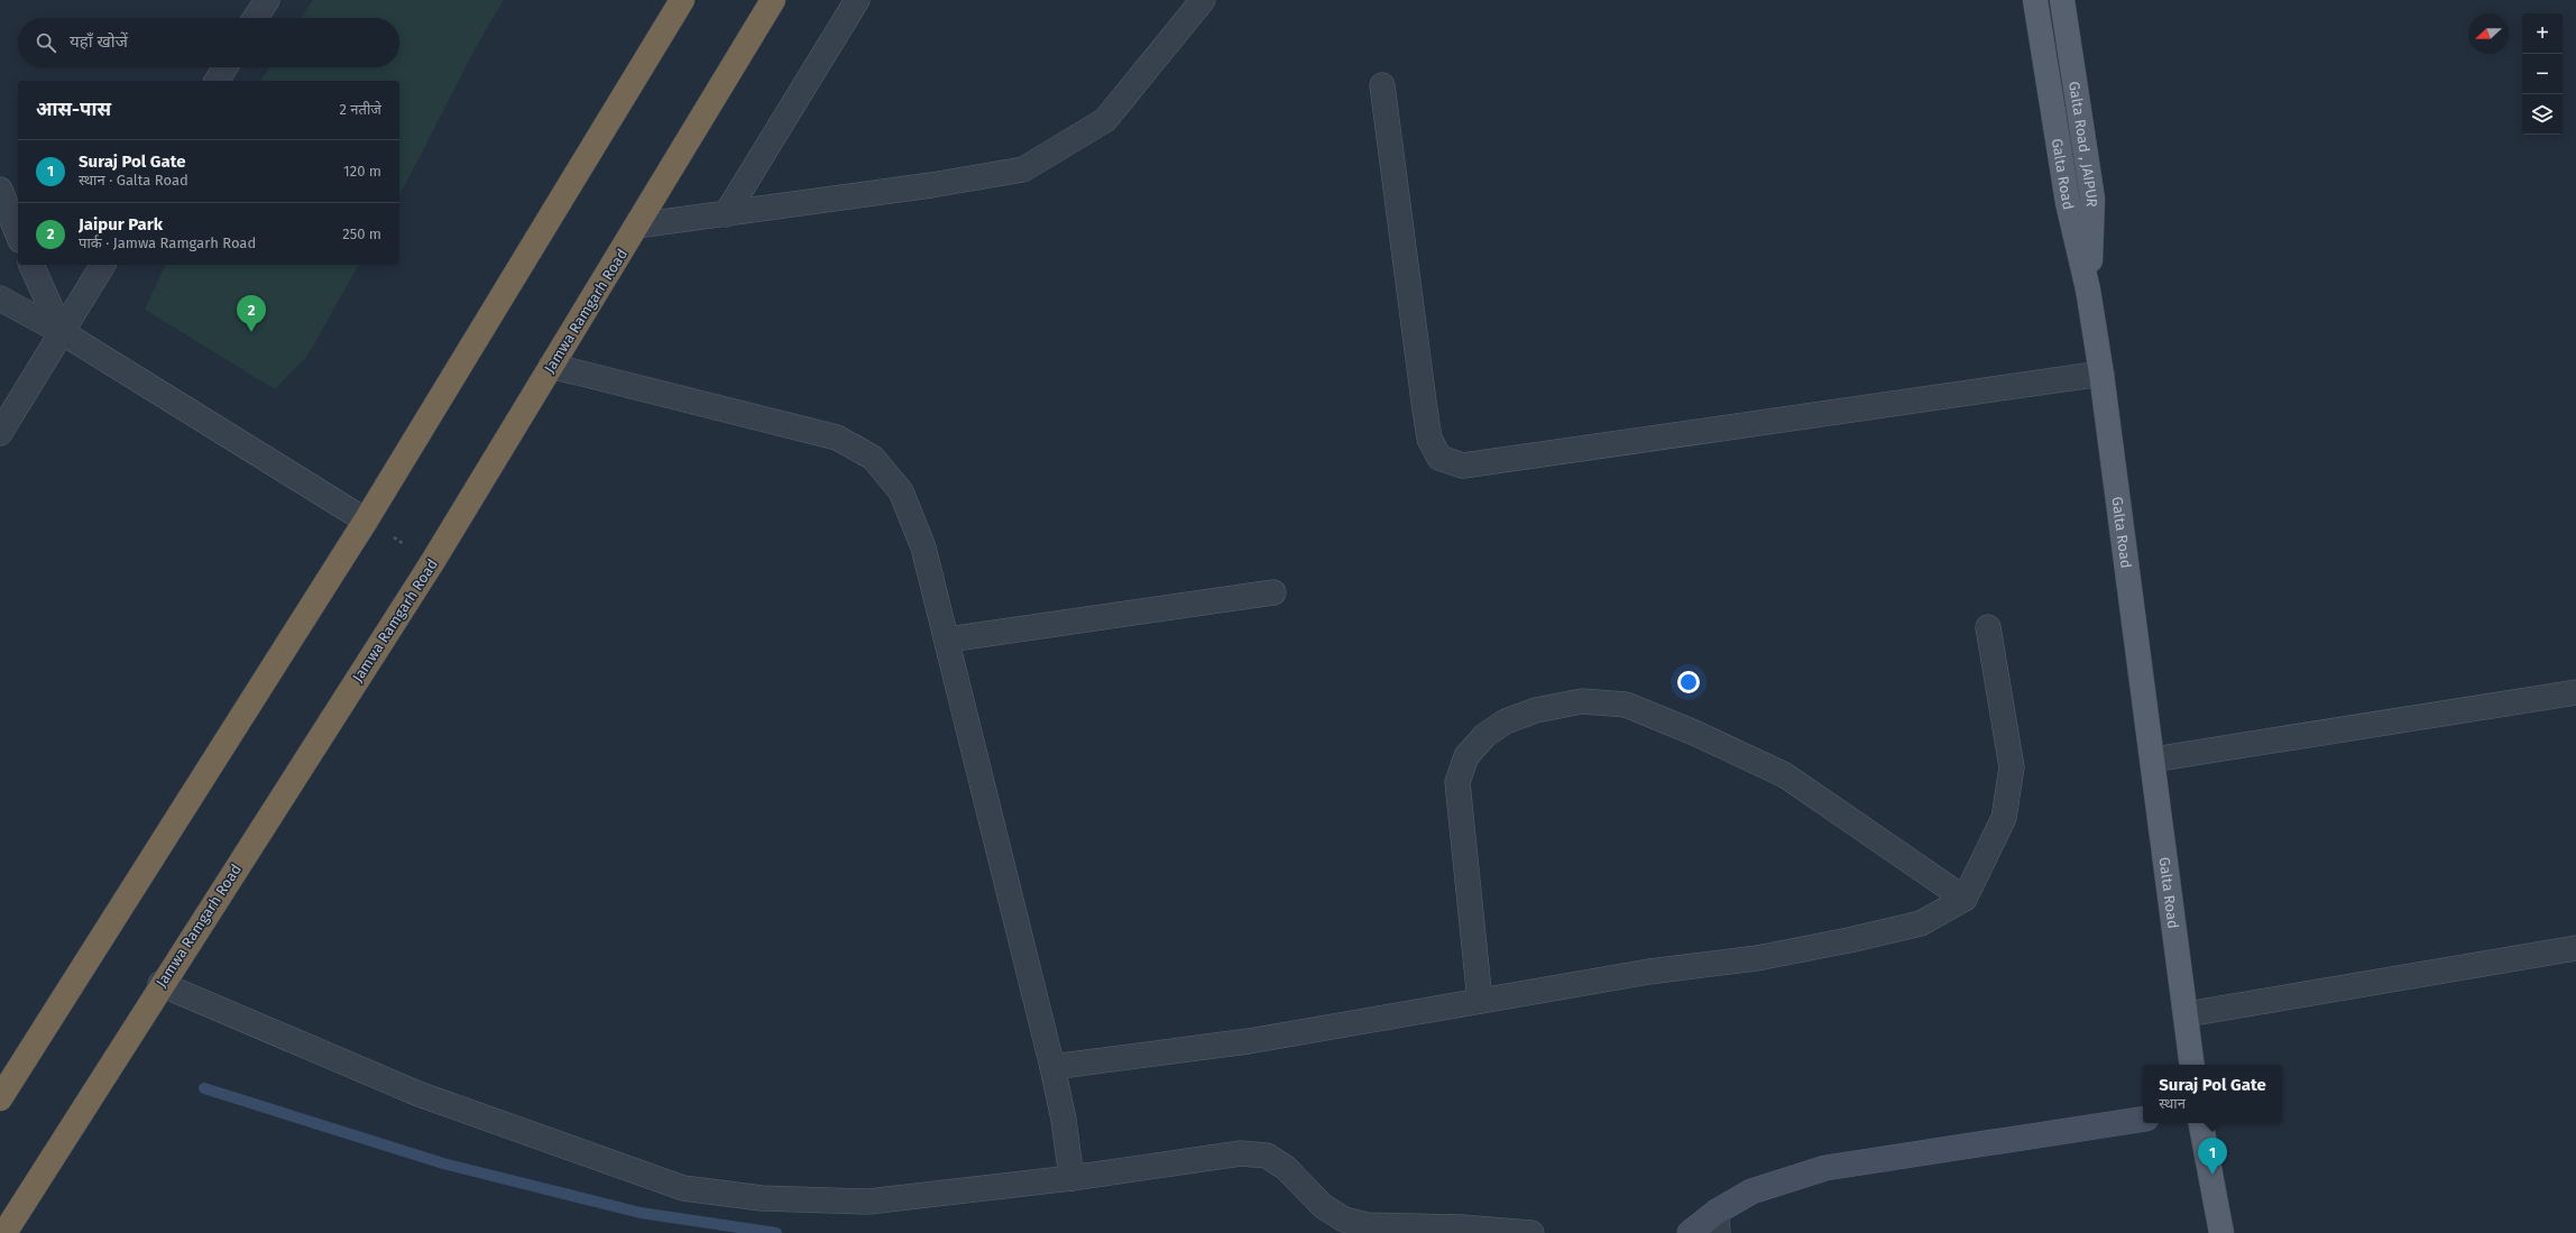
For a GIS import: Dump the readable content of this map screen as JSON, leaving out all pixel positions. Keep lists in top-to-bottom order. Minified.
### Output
{"streets":{"highway":["Jamwa Ramgarh Road"],"main road":["Galta Road , JAIPUR","Galta Road"]},"crossings":[["Galta Road , JAIPUR","Galta Road"]],"north":"left","page":{"map_buttons":["+","−"],"search":"यहाँ खोजें","heading":["आस-पास","2 नतीजे"],"list":[{"mark":"1","name":"Suraj Pol Gate","note":"स्थान · Galta Road","value":"120 m"},{"mark":"2","name":"Jaipur Park","note":"पार्क · Jamwa Ramgarh Road","value":"250 m"}],"pins":["2","1"],"popup":["Suraj Pol Gate","स्थान"]}}
